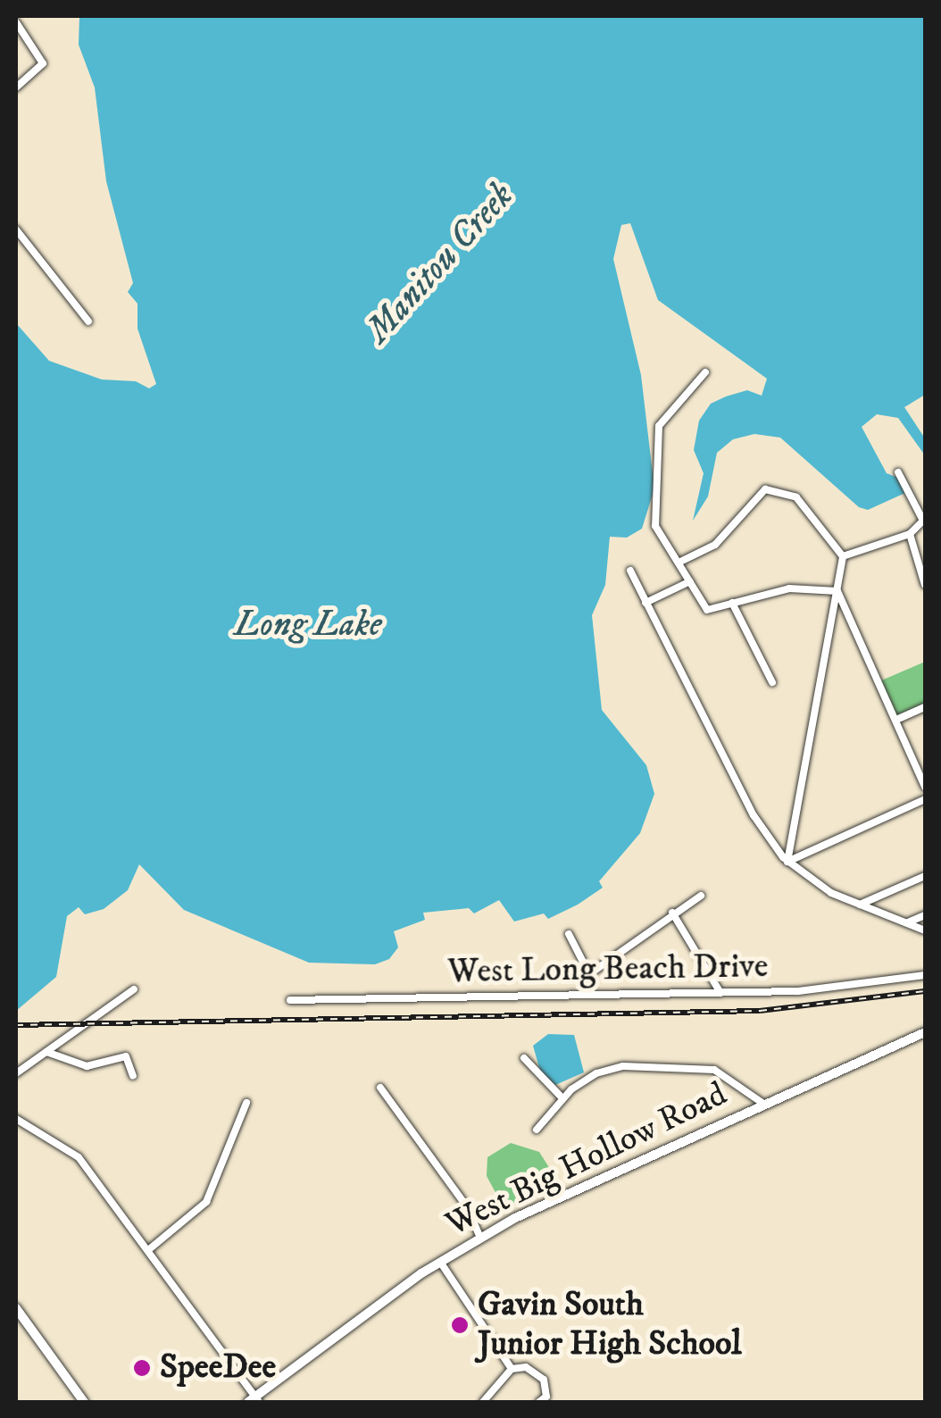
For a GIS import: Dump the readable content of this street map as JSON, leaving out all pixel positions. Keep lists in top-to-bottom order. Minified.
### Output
{"streets":{"main road":["West Big Hollow Road"],"street":["West Long Beach Drive"]},"water":["Manitou Creek","Long Lake"],"places":["Gavin South Junior High School","SpeeDee"]}
